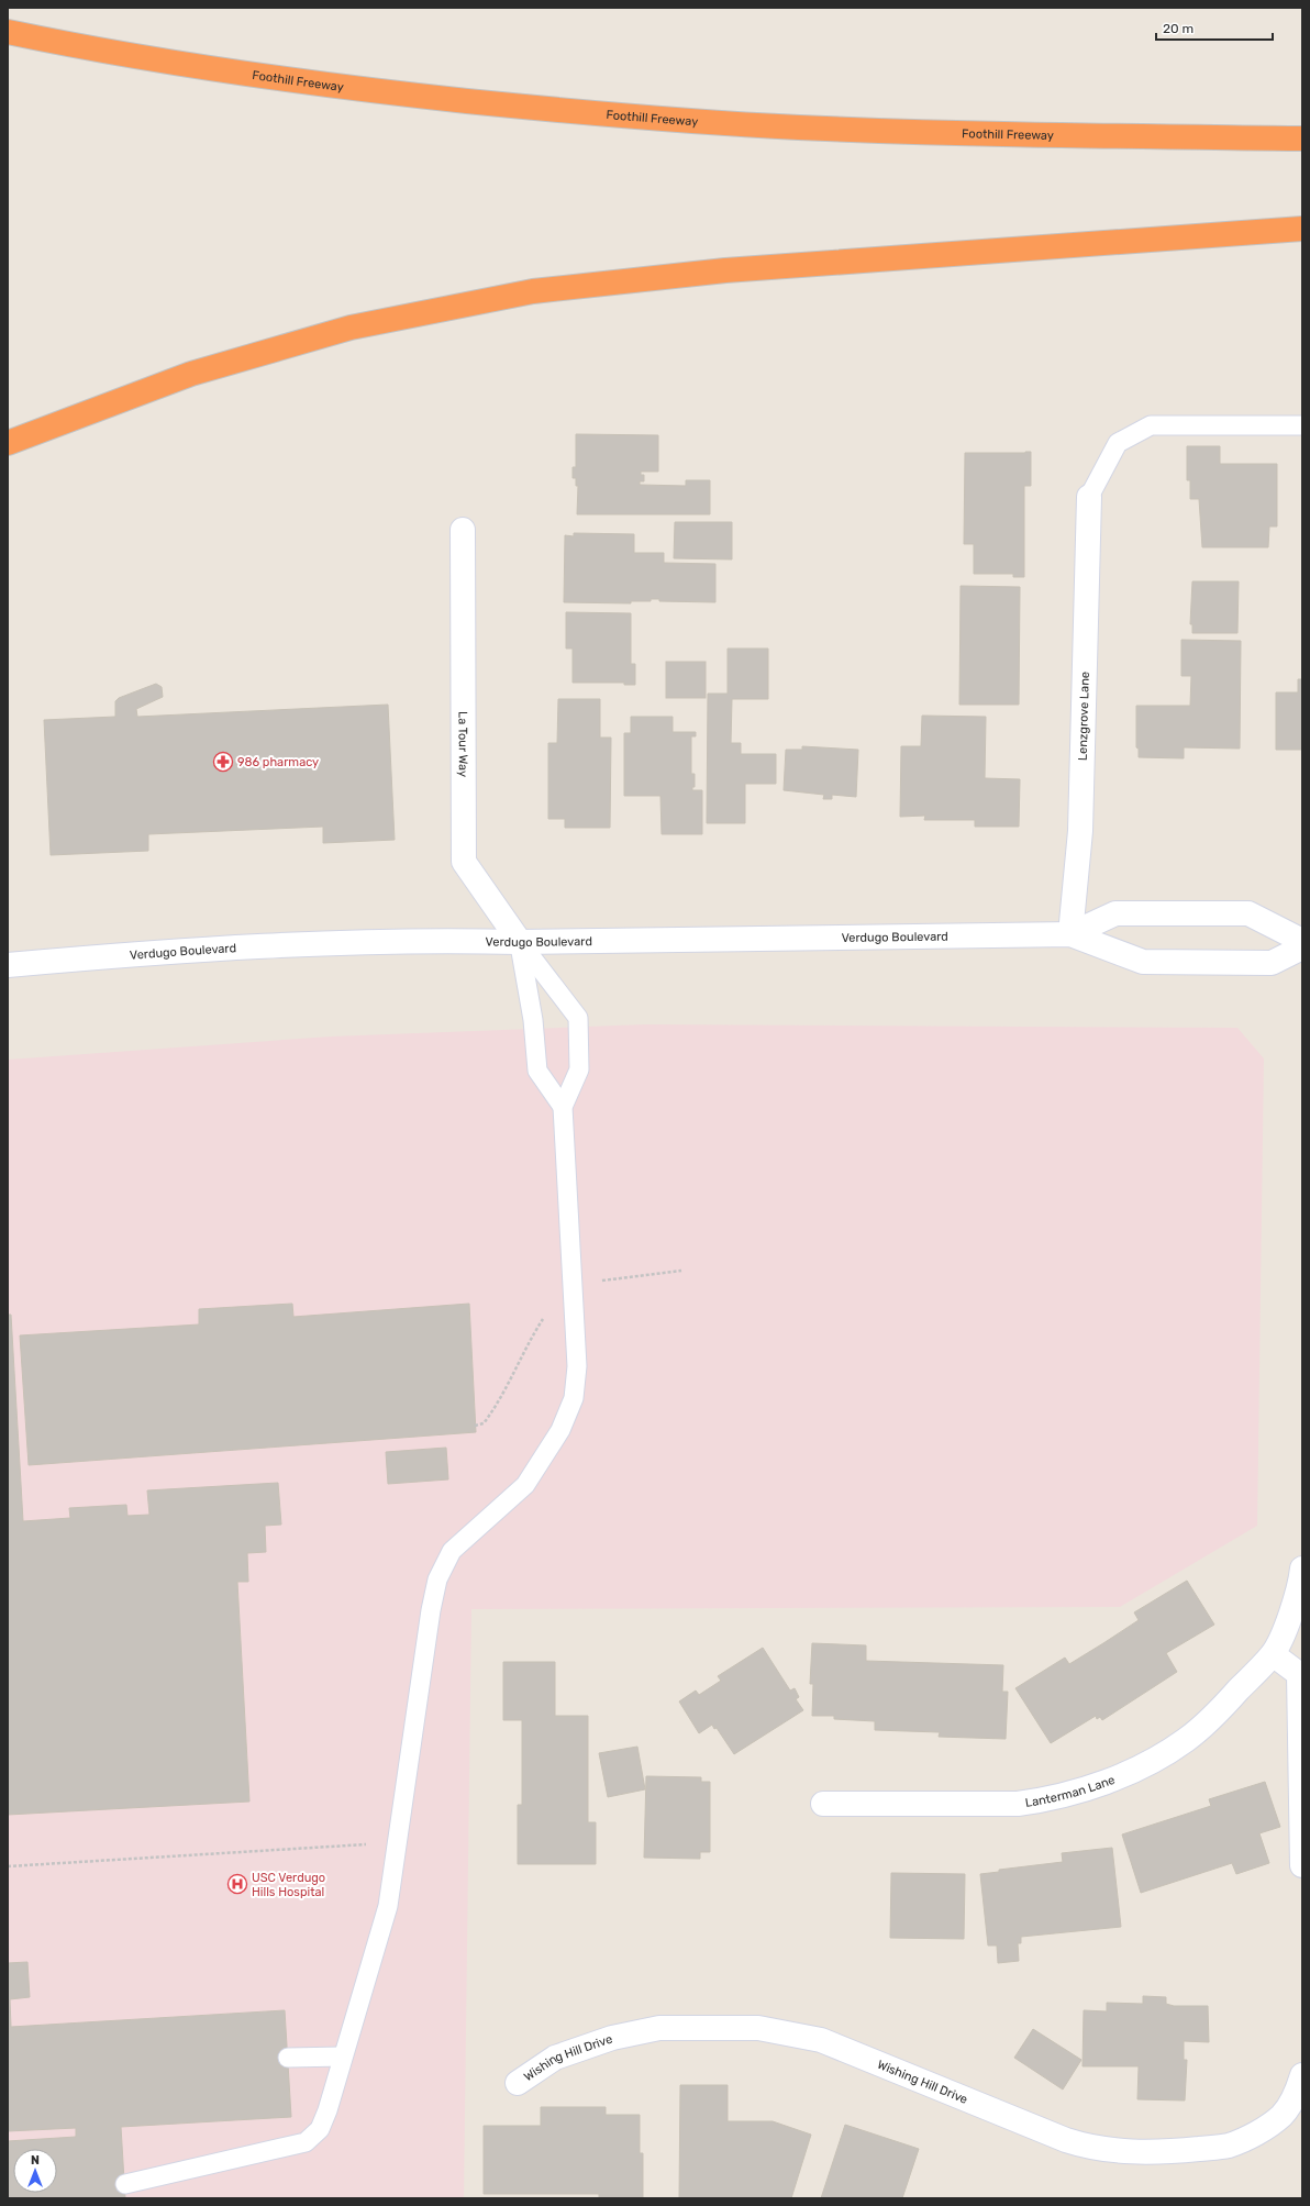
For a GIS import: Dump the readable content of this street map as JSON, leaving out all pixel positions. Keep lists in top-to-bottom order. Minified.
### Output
{"streets":{"highway":["Foothill Freeway"],"street":["Lenzgrove Lane","La Tour Way","Verdugo Boulevard","Lanterman Lane","Wishing Hill Drive"]},"crossings":[["Lenzgrove Lane","Verdugo Boulevard"],["La Tour Way","Verdugo Boulevard"]],"places":{"pharmacy":["986 pharmacy"],"hospital":["USC Verdugo Hills Hospital"]},"scale_bar":"20 m","north":"top"}
